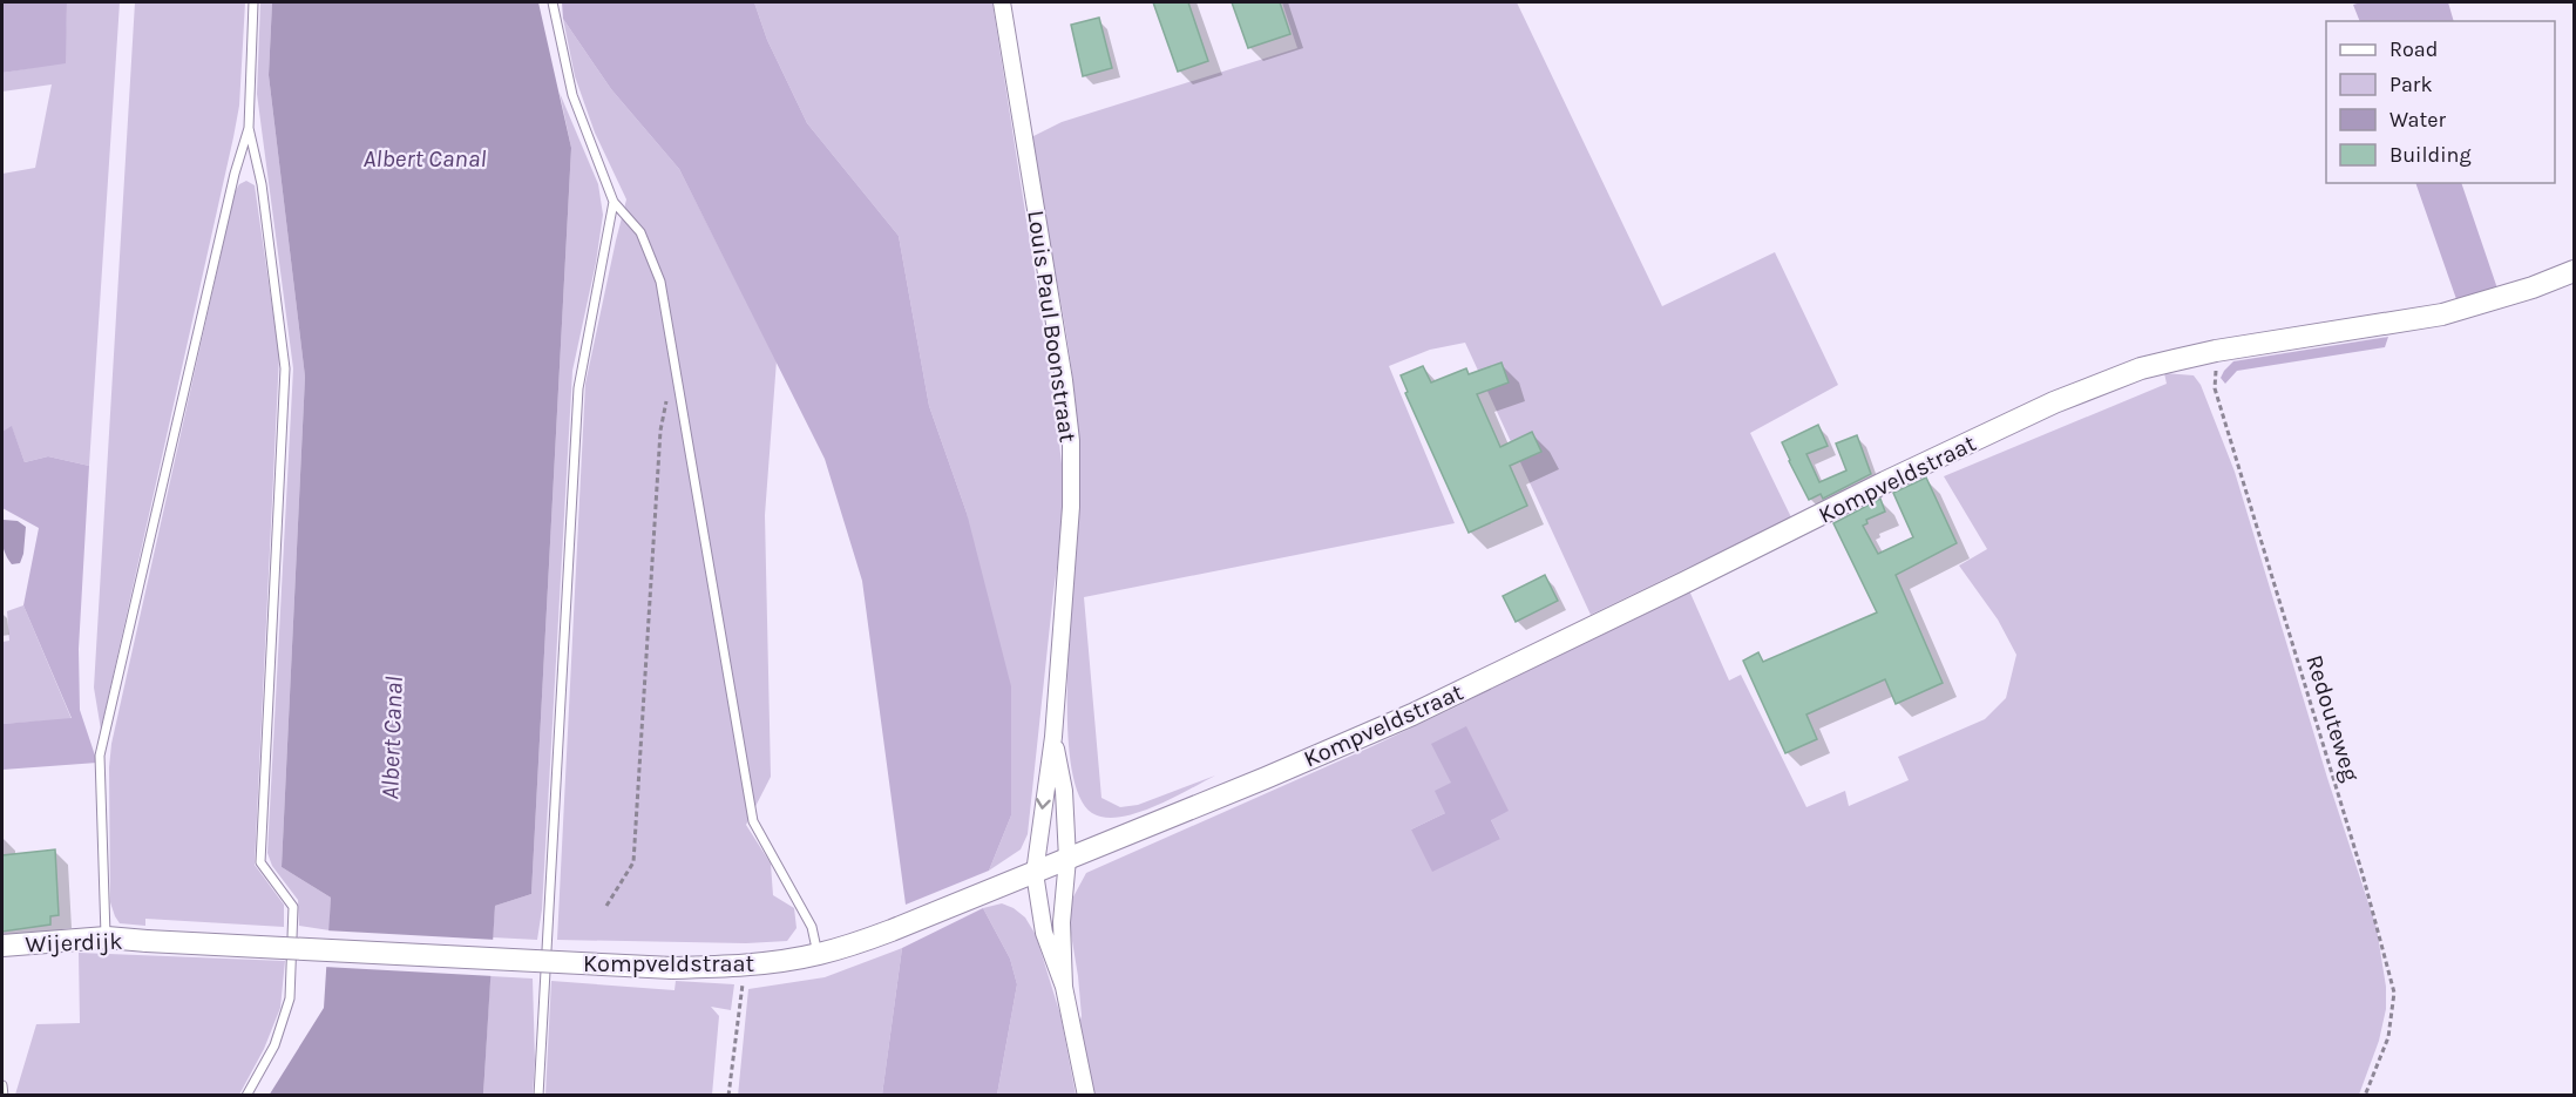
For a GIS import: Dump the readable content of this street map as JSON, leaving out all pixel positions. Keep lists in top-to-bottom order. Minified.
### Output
{"streets":{"street":["Louis Paul Boonstraat","Kompveldstraat","Wijerdijk"],"path":["Redouteweg"]},"crossings":[["Louis Paul Boonstraat","Kompveldstraat"],["Kompveldstraat","Redouteweg"],["Kompveldstraat","Wijerdijk"]],"water":["Albert Canal"],"legend":["Road","Park","Water","Building"]}
